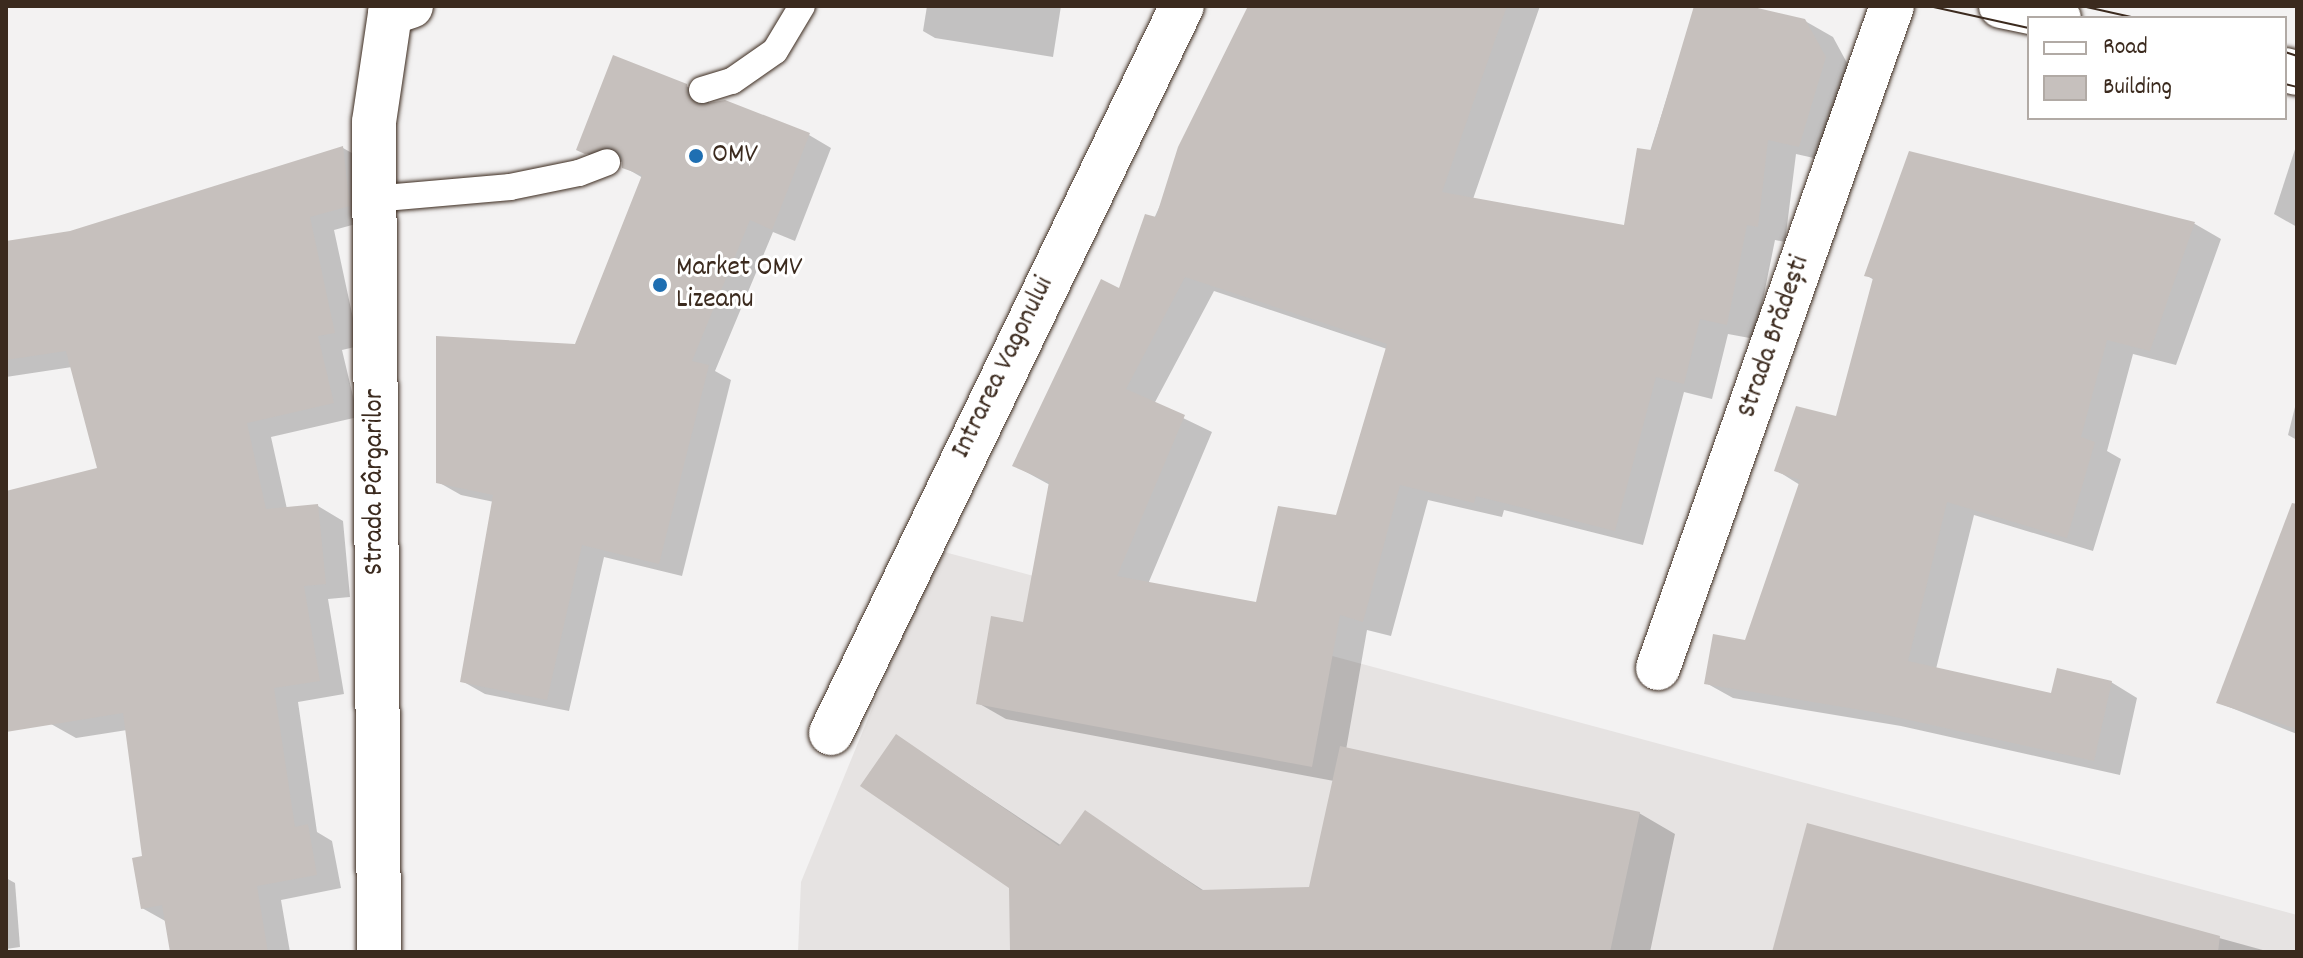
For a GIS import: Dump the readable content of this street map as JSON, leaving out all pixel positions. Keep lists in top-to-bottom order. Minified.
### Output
{"streets":{"street":["Strada Brădești","Intrarea Vagonului","Strada Pârgarilor"]},"places":["OMV","Market OMV Lizeanu"],"legend":["Road","Building"]}
